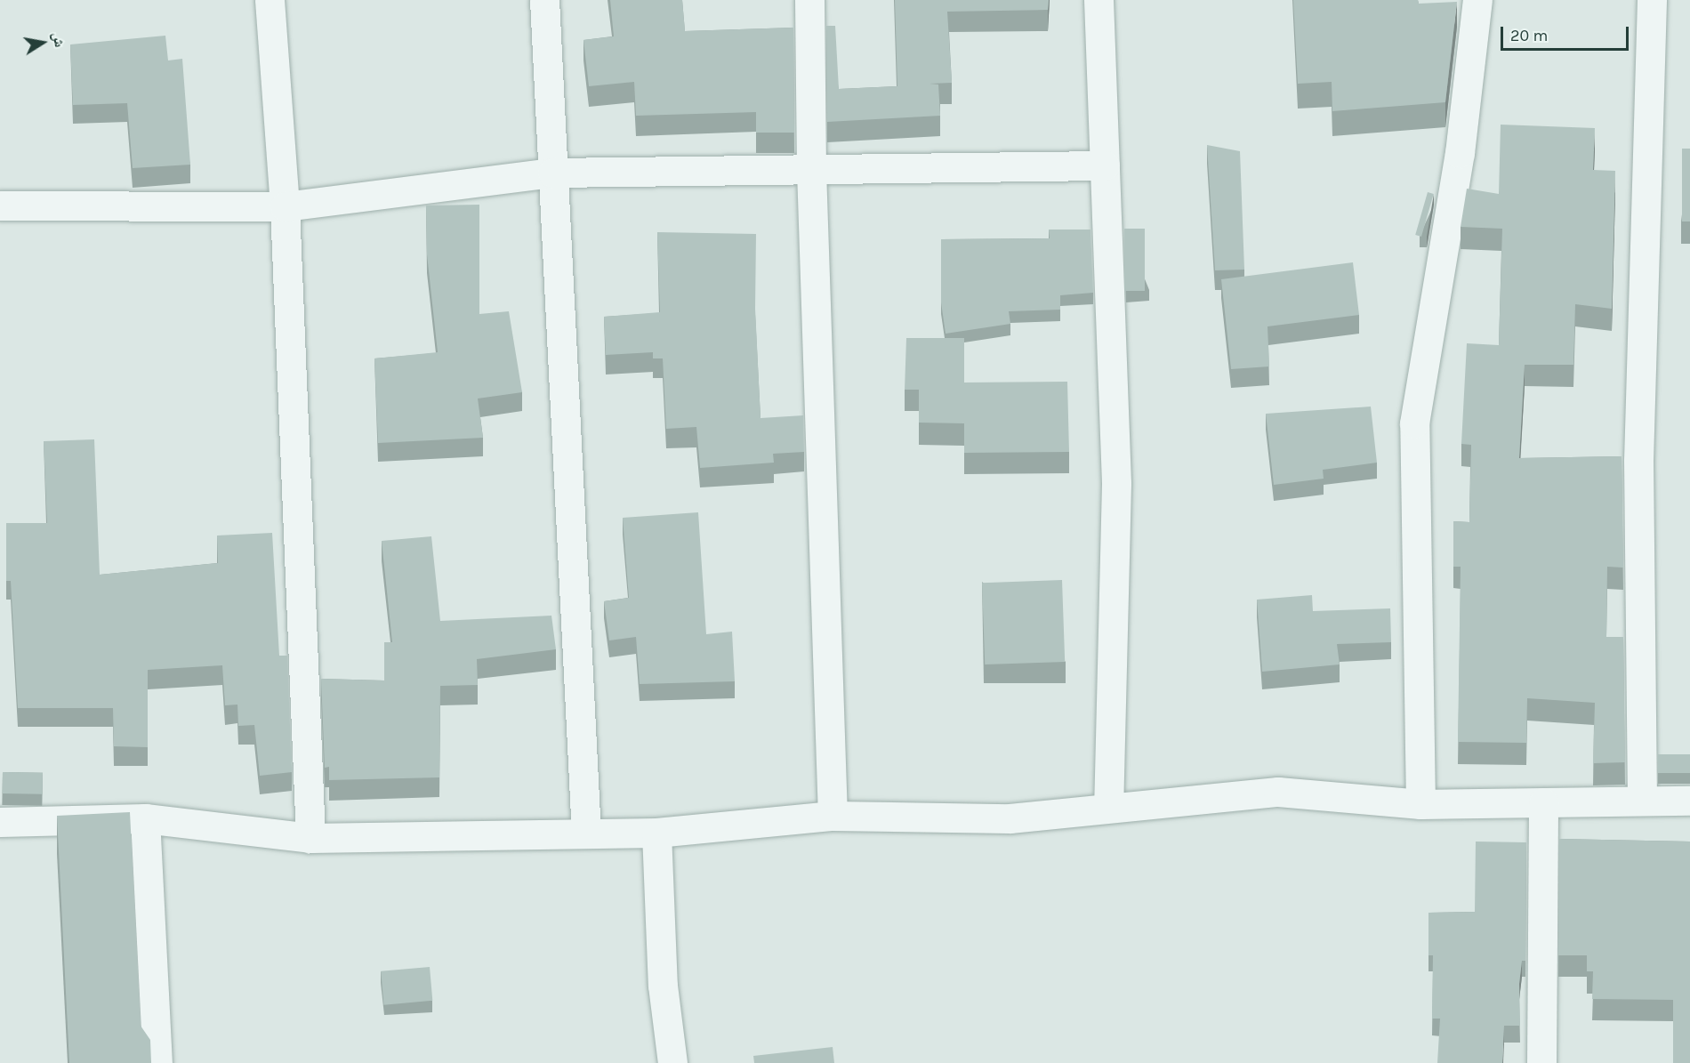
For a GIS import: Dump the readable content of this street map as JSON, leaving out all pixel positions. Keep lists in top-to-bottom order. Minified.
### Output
{"scale_bar":"20 m","north":"right"}
